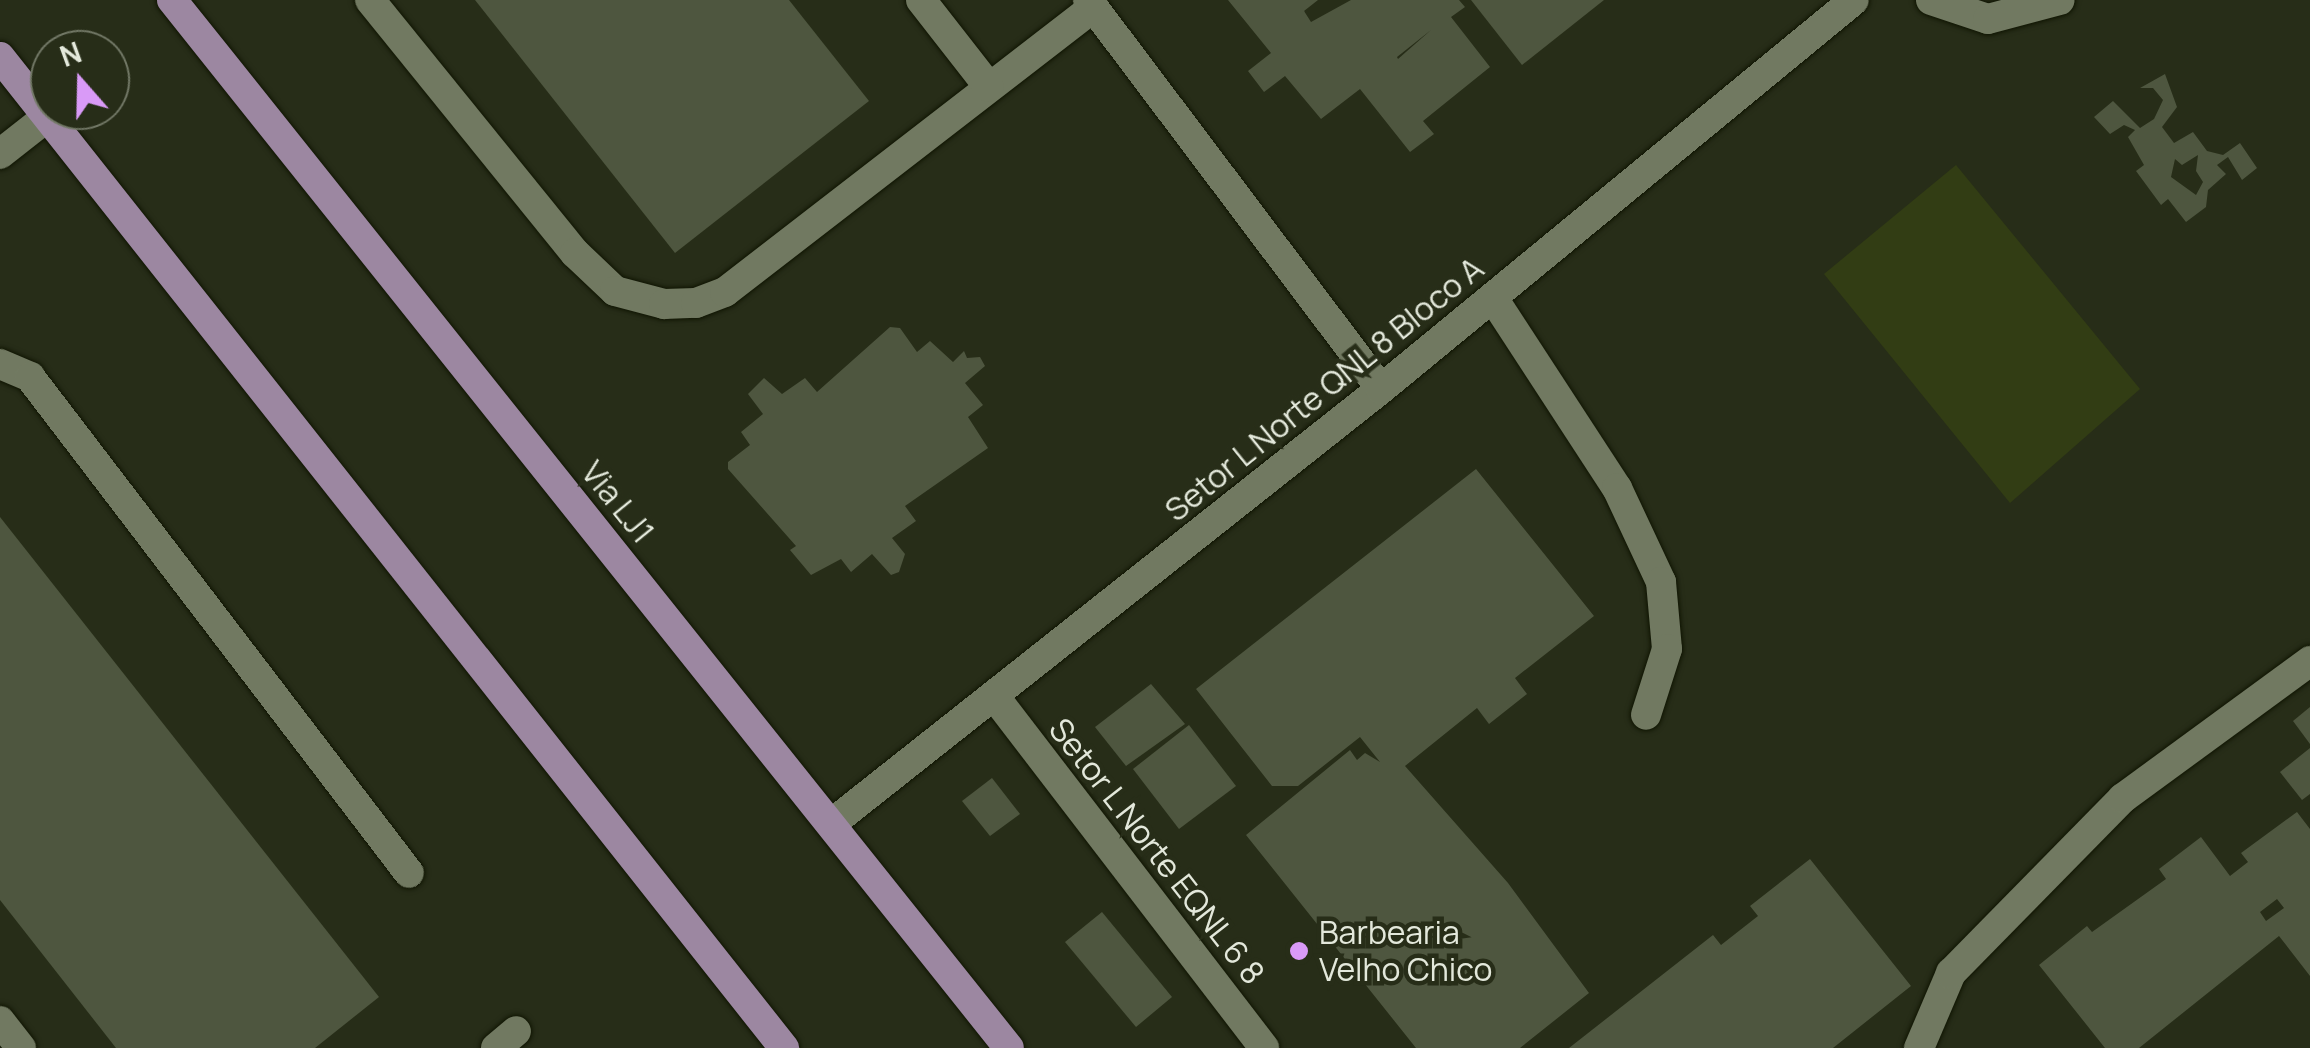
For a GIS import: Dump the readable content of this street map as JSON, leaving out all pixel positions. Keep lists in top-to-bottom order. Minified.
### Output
{"streets":{"main road":["Via LJ1"],"street":["Setor L Norte QNL 8 Bloco A","Setor L Norte EQNL 6 8"]},"crossings":[["Setor L Norte QNL 8 Bloco A","Via LJ1"],["Setor L Norte QNL 8 Bloco A","Setor L Norte EQNL 6 8"]],"places":["Barbearia Velho Chico"],"north":"top"}
